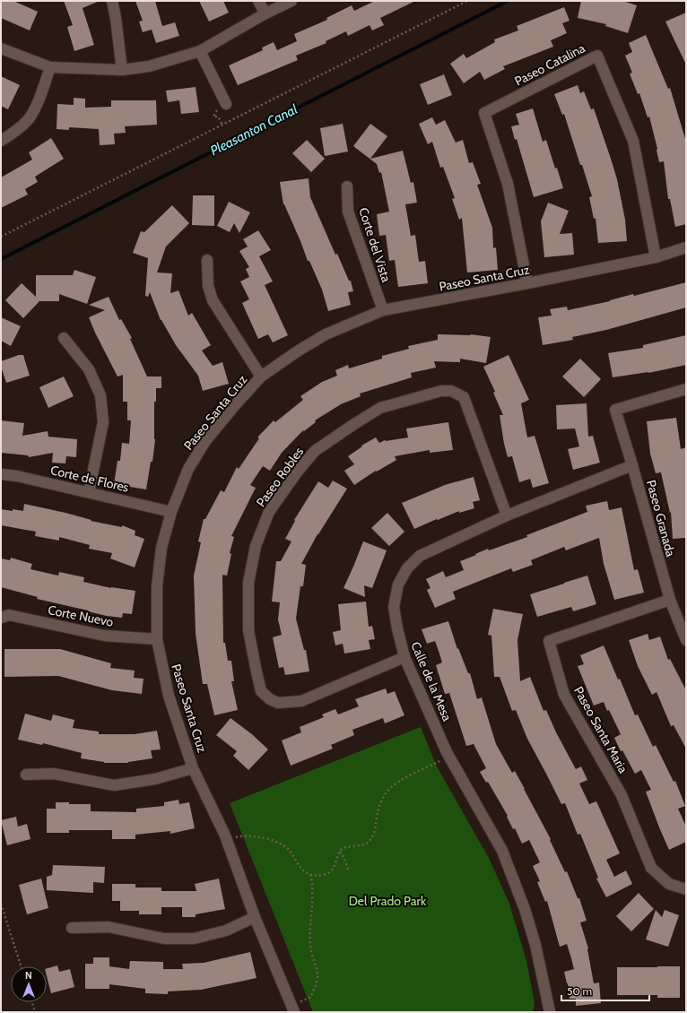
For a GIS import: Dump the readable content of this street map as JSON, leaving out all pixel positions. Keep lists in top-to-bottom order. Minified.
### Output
{"streets":{"street":["Paseo Catalina","Corte del Vista","Paseo Santa Cruz","Paseo Robles","Corte de Flores","Paseo Granada","Corte Nuevo","Calle de la Mesa","Paseo Santa Maria"]},"crossings":[["Paseo Catalina","Paseo Santa Cruz"],["Corte del Vista","Paseo Santa Cruz"],["Paseo Santa Cruz","Corte de Flores"],["Paseo Santa Cruz","Corte Nuevo"],["Paseo Robles","Calle de la Mesa"],["Paseo Granada","Calle de la Mesa"],["Paseo Granada","Paseo Santa Maria"]],"water":["Pleasanton Canal"],"parks":["Del Prado Park"],"scale_bar":"50 m","north":"top"}
